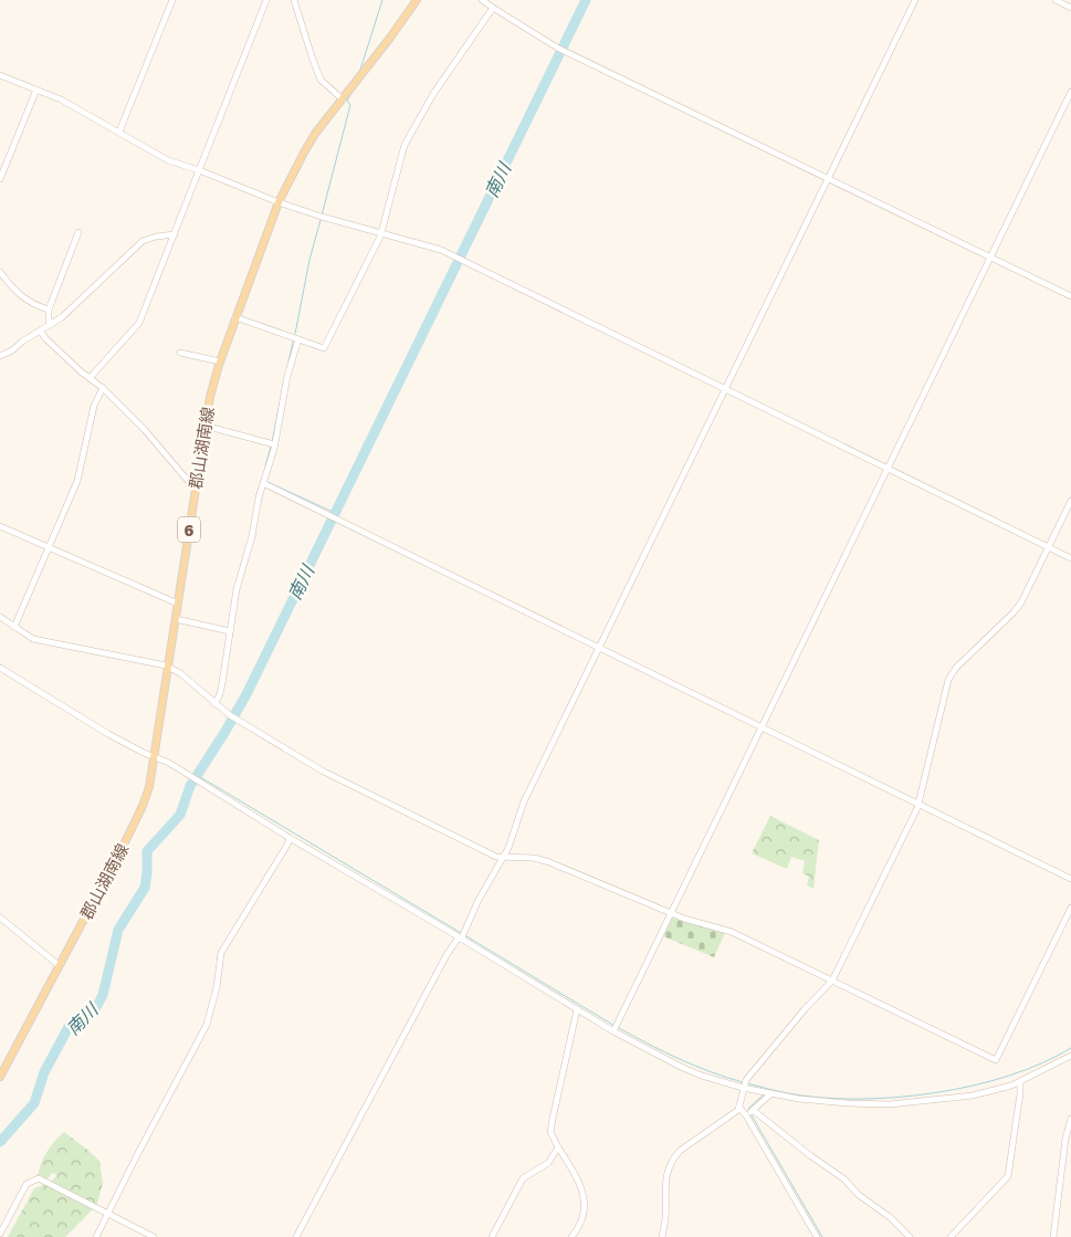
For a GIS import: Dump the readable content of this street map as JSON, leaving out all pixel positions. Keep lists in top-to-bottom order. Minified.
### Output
{"streets":{"main road":["郡山湖南線","6"]},"water":["南川"]}
